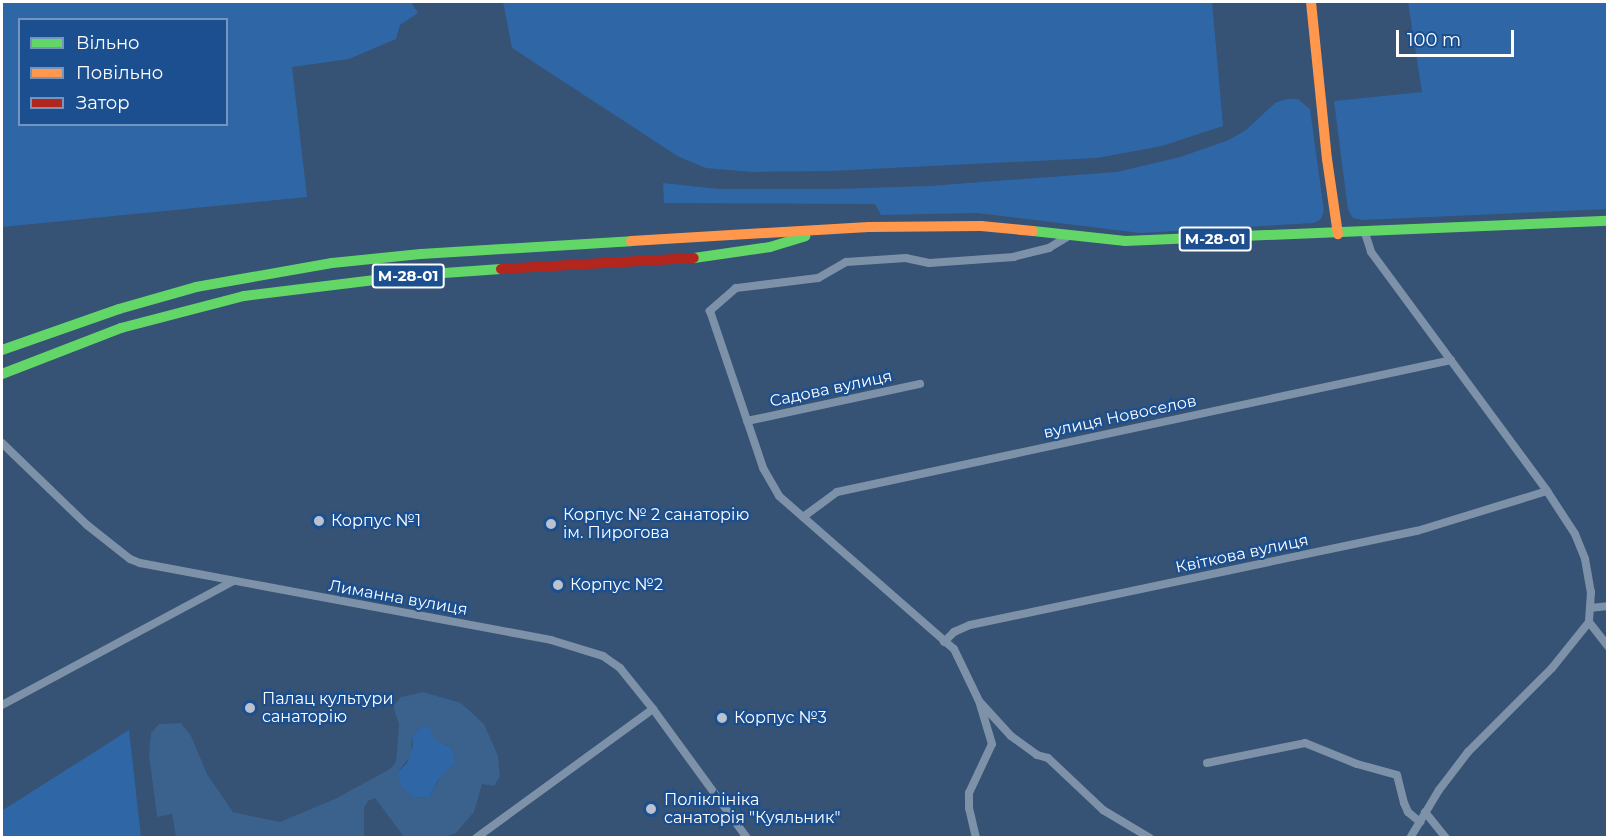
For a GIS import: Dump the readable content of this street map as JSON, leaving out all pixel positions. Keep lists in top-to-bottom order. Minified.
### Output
{"streets":{"main road":["М-28-01"],"street":["Садова вулиця","вулиця Новоселов","Квіткова вулиця","Лиманна вулиця"]},"places":["Корпус №1","Корпус № 2 санаторію ім. Пирогова","Корпус №2","Палац культури санаторію","Корпус №3","Поліклініка санаторія \"Куяльник\""],"legend":["Вільно","Повільно","Затор"],"scale_bar":"100 m"}
